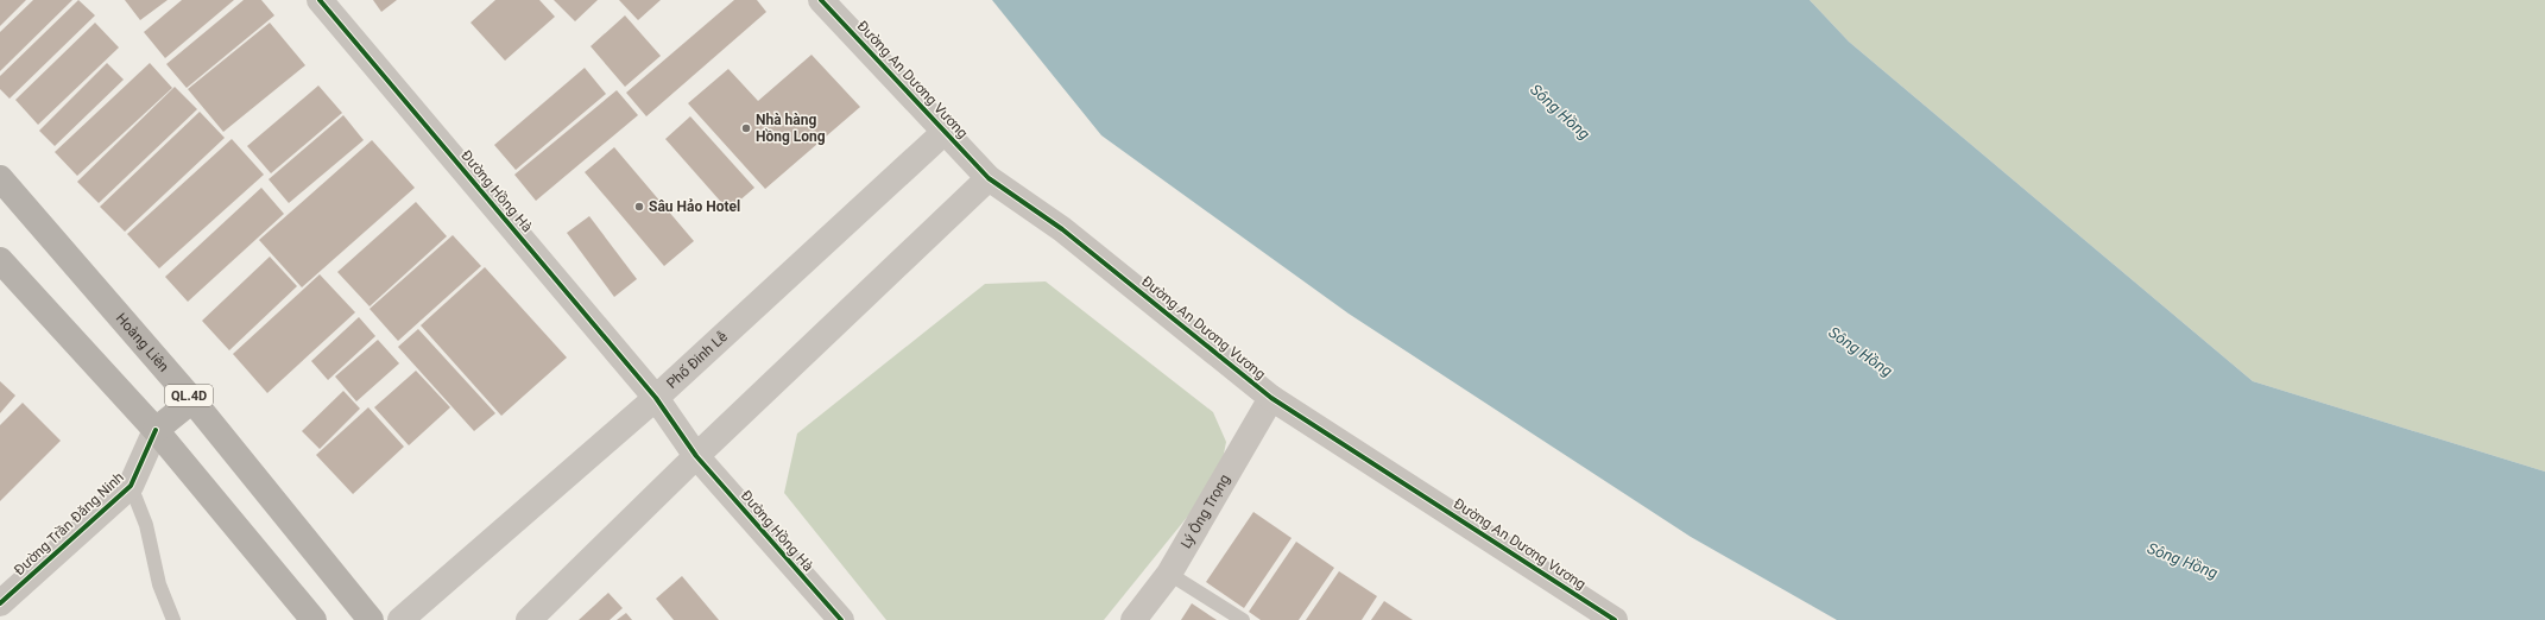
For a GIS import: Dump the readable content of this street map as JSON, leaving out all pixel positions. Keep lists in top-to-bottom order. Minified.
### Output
{"streets":{"main road":["Hoàng Liên","QL.4D"],"street":["Đường An Dương Vương","Đường Hồng Hà","Phố Đinh Lễ","Lý Ông Trọng","Đường Trần Đăng Ninh"]},"crossings":[["Đường An Dương Vương","Phố Đinh Lễ"],["Đường An Dương Vương","Lý Ông Trọng"],["Đường Hồng Hà","Phố Đinh Lễ"]],"water":["Sông Hồng"],"places":["Nhà hàng Hồng Long","Sâu Hảo Hotel"]}
